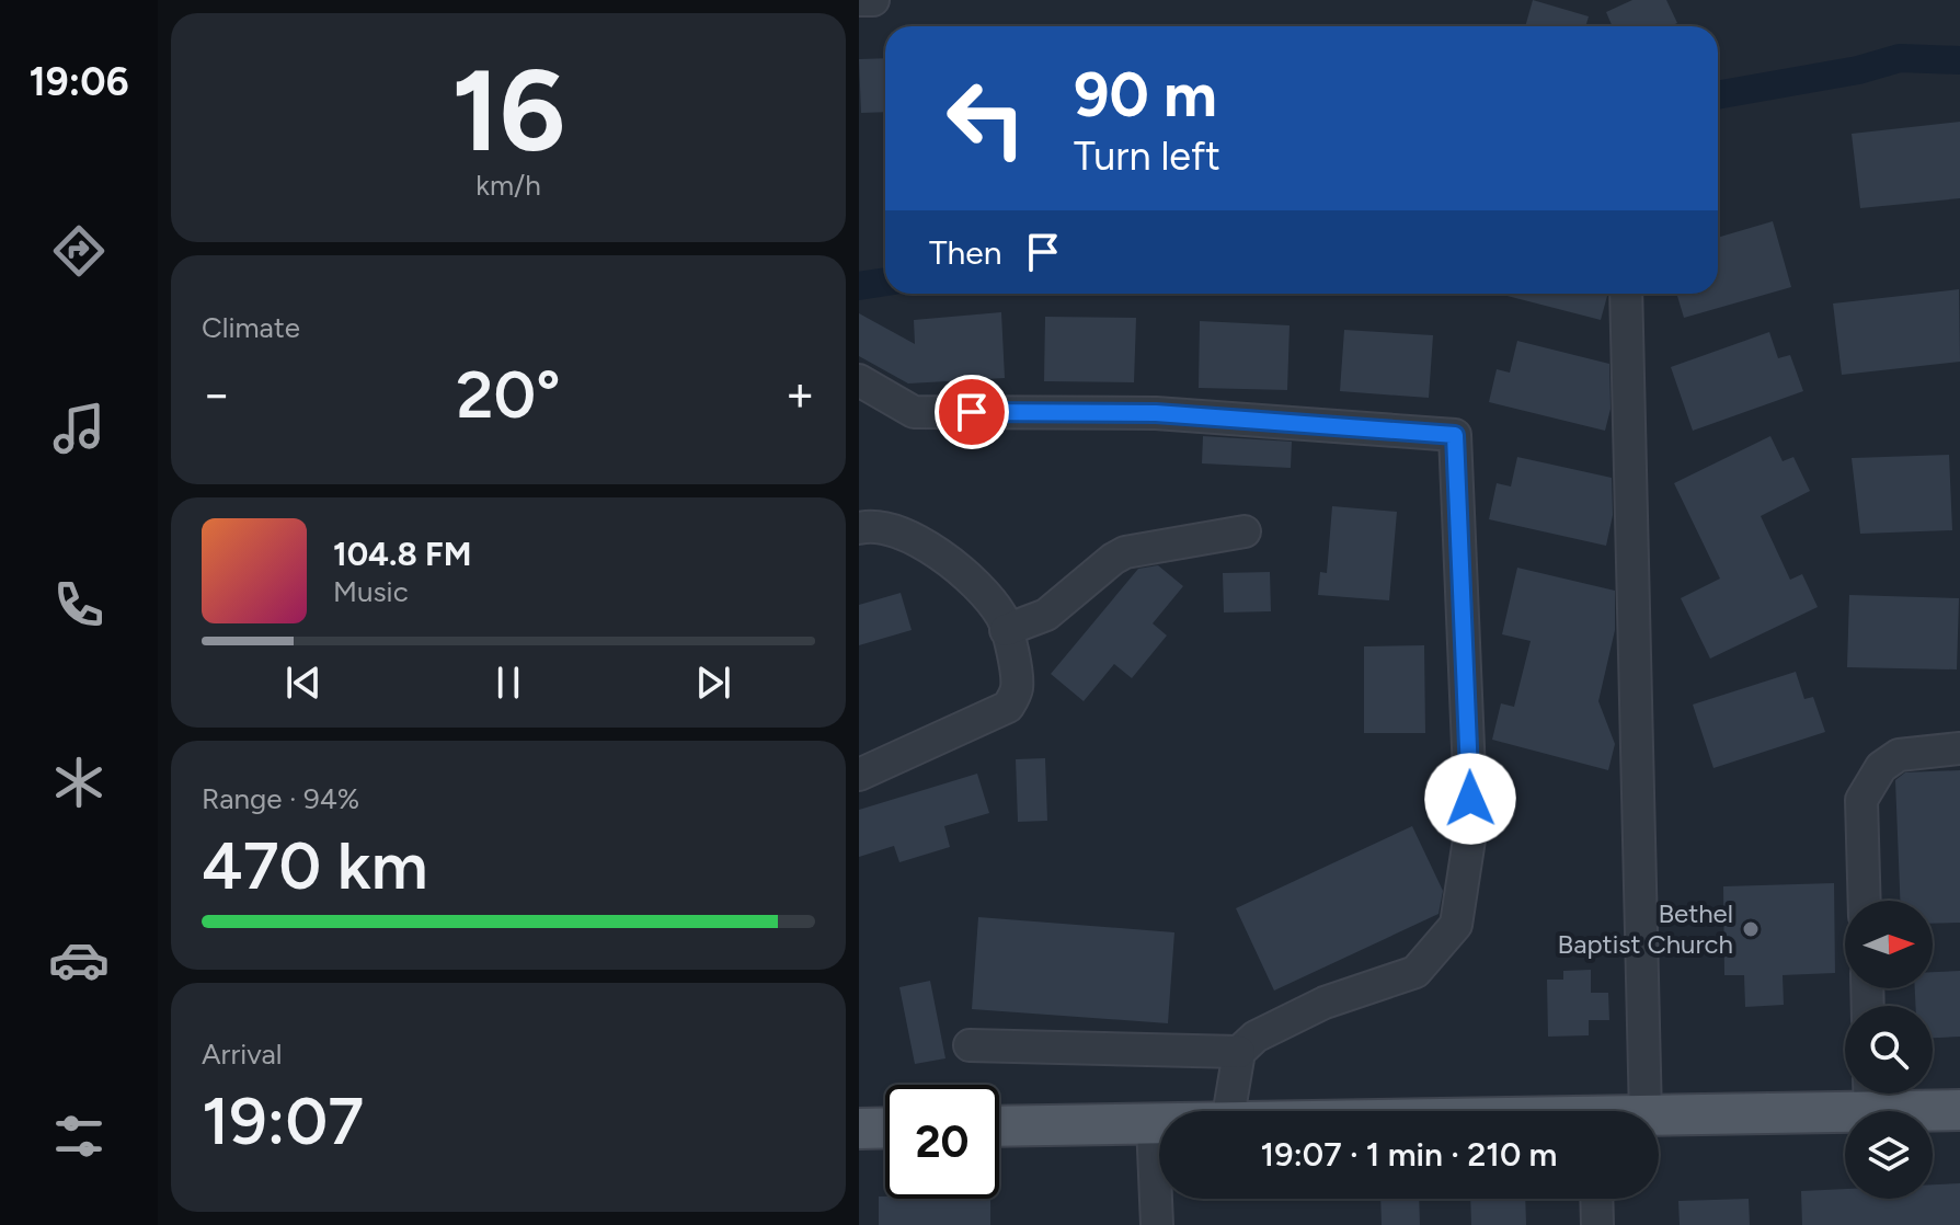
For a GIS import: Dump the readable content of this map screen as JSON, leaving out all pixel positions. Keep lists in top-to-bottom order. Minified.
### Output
{"places":["Bethel Baptist Church"],"north":"right","page":{"tabs":"19:06","tile":[["16","km/h"],"Climate",["Range · 94%","470 km"],["Arrival","19:07"]],"turn":["90 m","Turn left"],"then":"Then","heat":["−","20°","+"],"song":["104.8 FM","Music"],"limit":"20","trip":"19:07 · 1 min · 210 m"}}
